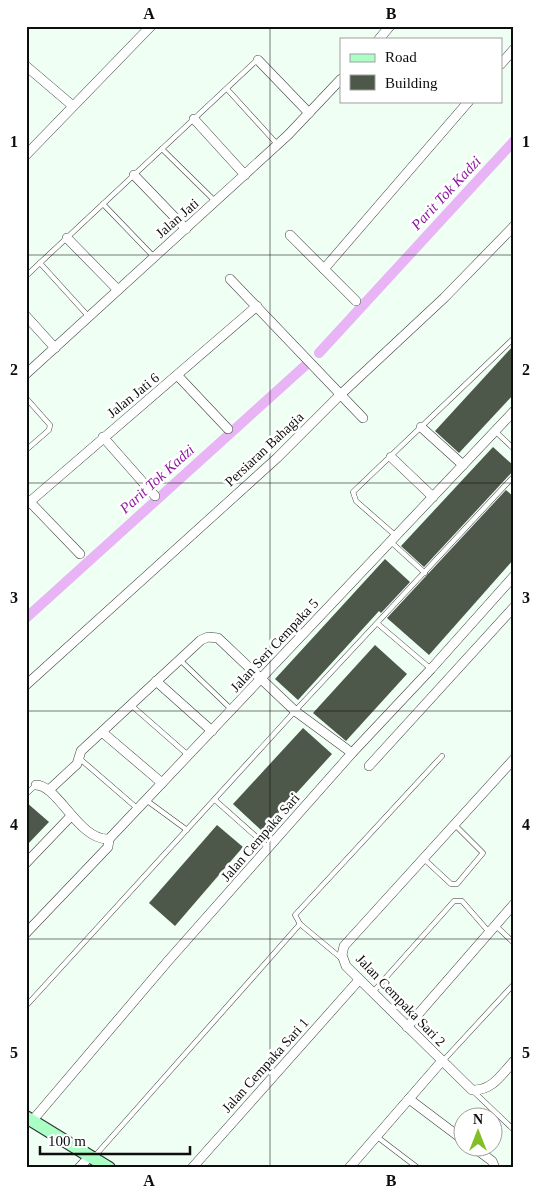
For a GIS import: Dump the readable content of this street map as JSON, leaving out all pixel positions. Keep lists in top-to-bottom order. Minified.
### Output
{"streets":{"street":["Jalan Jati","Jalan Jati 6","Persiaran Bahagia","Jalan Seri Cempaka 5","Jalan Cempaka Sari","Jalan Cempaka Sari 2","Jalan Cempaka Sari 1"]},"crossings":[["Jalan Cempaka Sari 2","Jalan Cempaka Sari 1"]],"water":["Parit Tok Kadzi"],"legend":["Road","Building"],"scale_bar":"100 m","north":"top","grid":{"columns":["A","B"],"rows":["1","2","3","4","5"]}}
